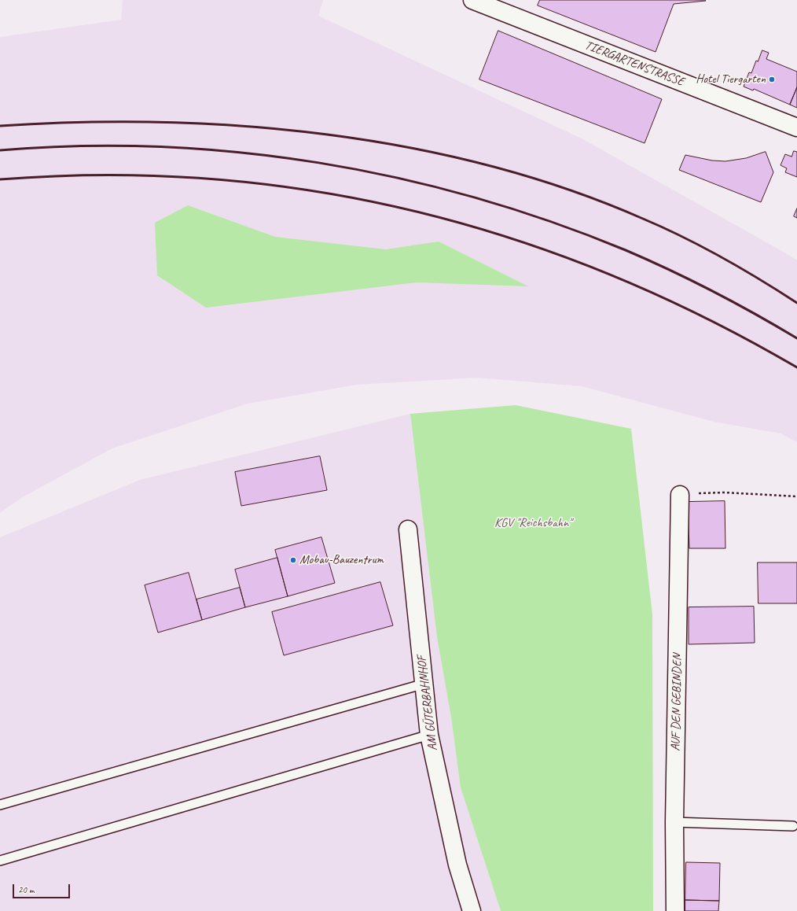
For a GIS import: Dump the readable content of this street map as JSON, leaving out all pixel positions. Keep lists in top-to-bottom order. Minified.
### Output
{"streets":{"street":["TIERGARTENSTRASSE","AUF DEN GEBINDEN","AM GÜTERBAHNHOF"]},"parks":["KGV \"Reichsbahn\""],"places":["Hotel Tiergarten","Mobau-Bauzentrum"],"scale_bar":"20 m"}
